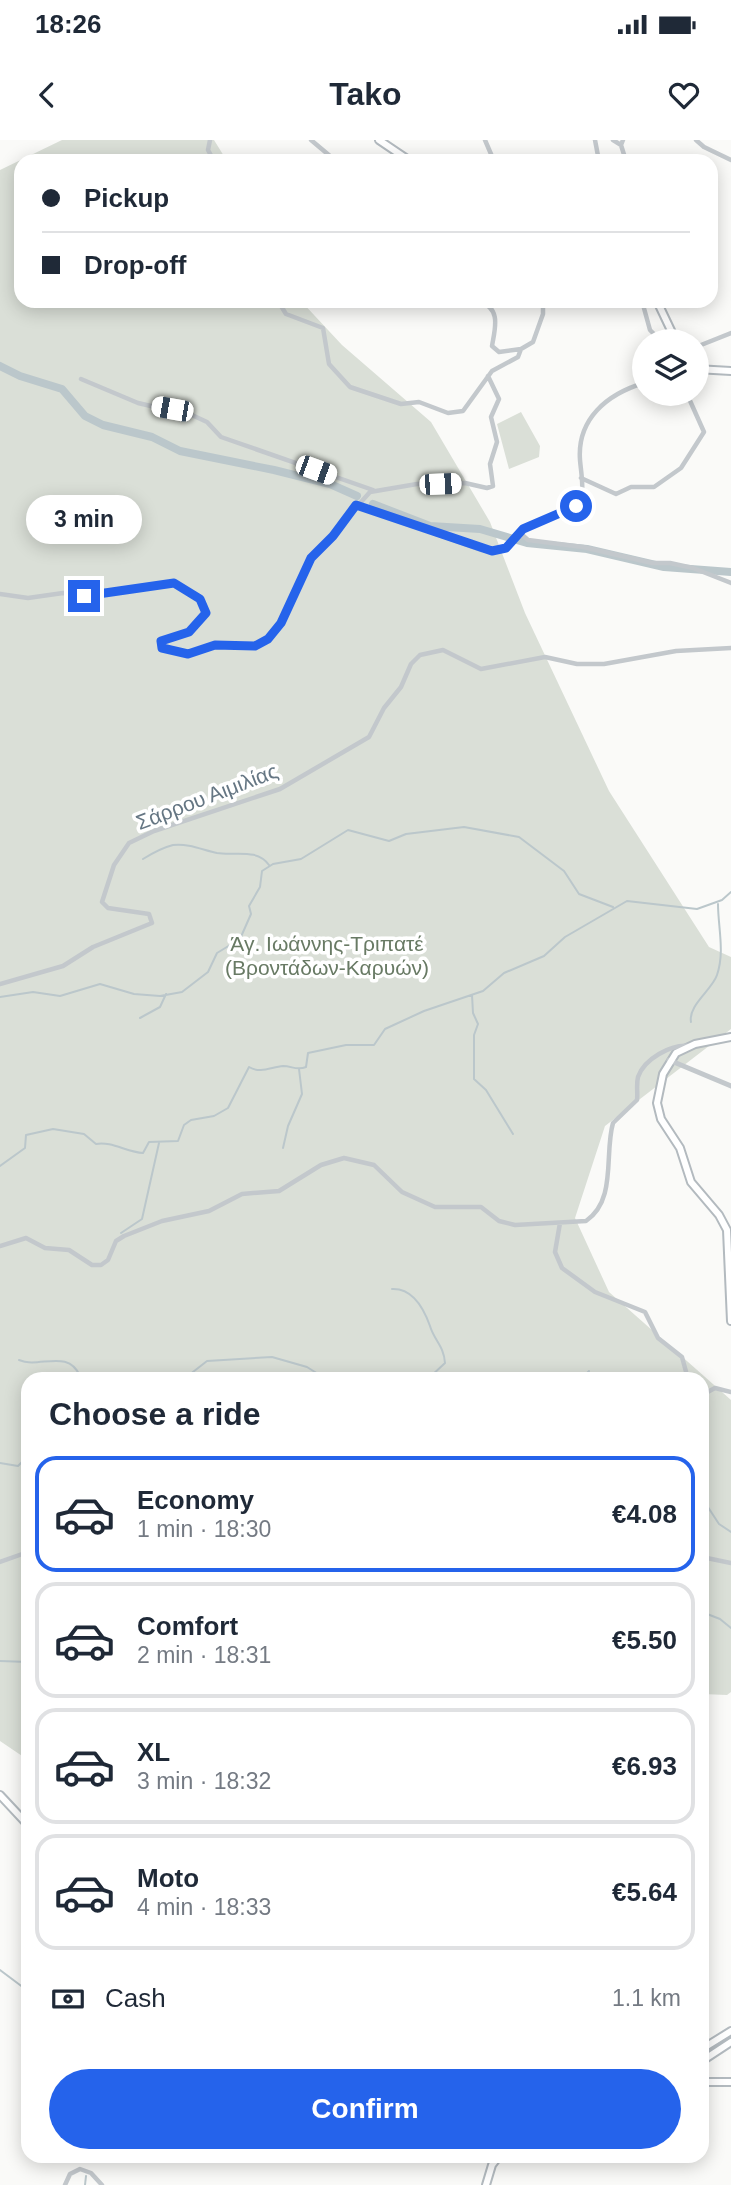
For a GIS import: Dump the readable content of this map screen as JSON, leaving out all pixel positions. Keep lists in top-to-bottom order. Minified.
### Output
{"streets":{"street":["Σάρρου Αιμιλίας"]},"parks":["Άγ. Ιωάννης-Τριπατέ (Βροντάδων-Καρυών)"],"page":{"status":"18:26","header":"Tako","banner":["Pickup","Drop-off"],"bubble":"3 min","heading":"Choose a ride","list":[{"name":"Economy","note":"1 min · 18:30","value":"€4.08"},{"name":"Comfort","note":"2 min · 18:31","value":"€5.50"},{"name":"XL","note":"3 min · 18:32","value":"€6.93"},{"name":"Moto","note":"4 min · 18:33","value":"€5.64"}],"pay":["Cash","1.1 km"],"buttons":"Confirm"}}
